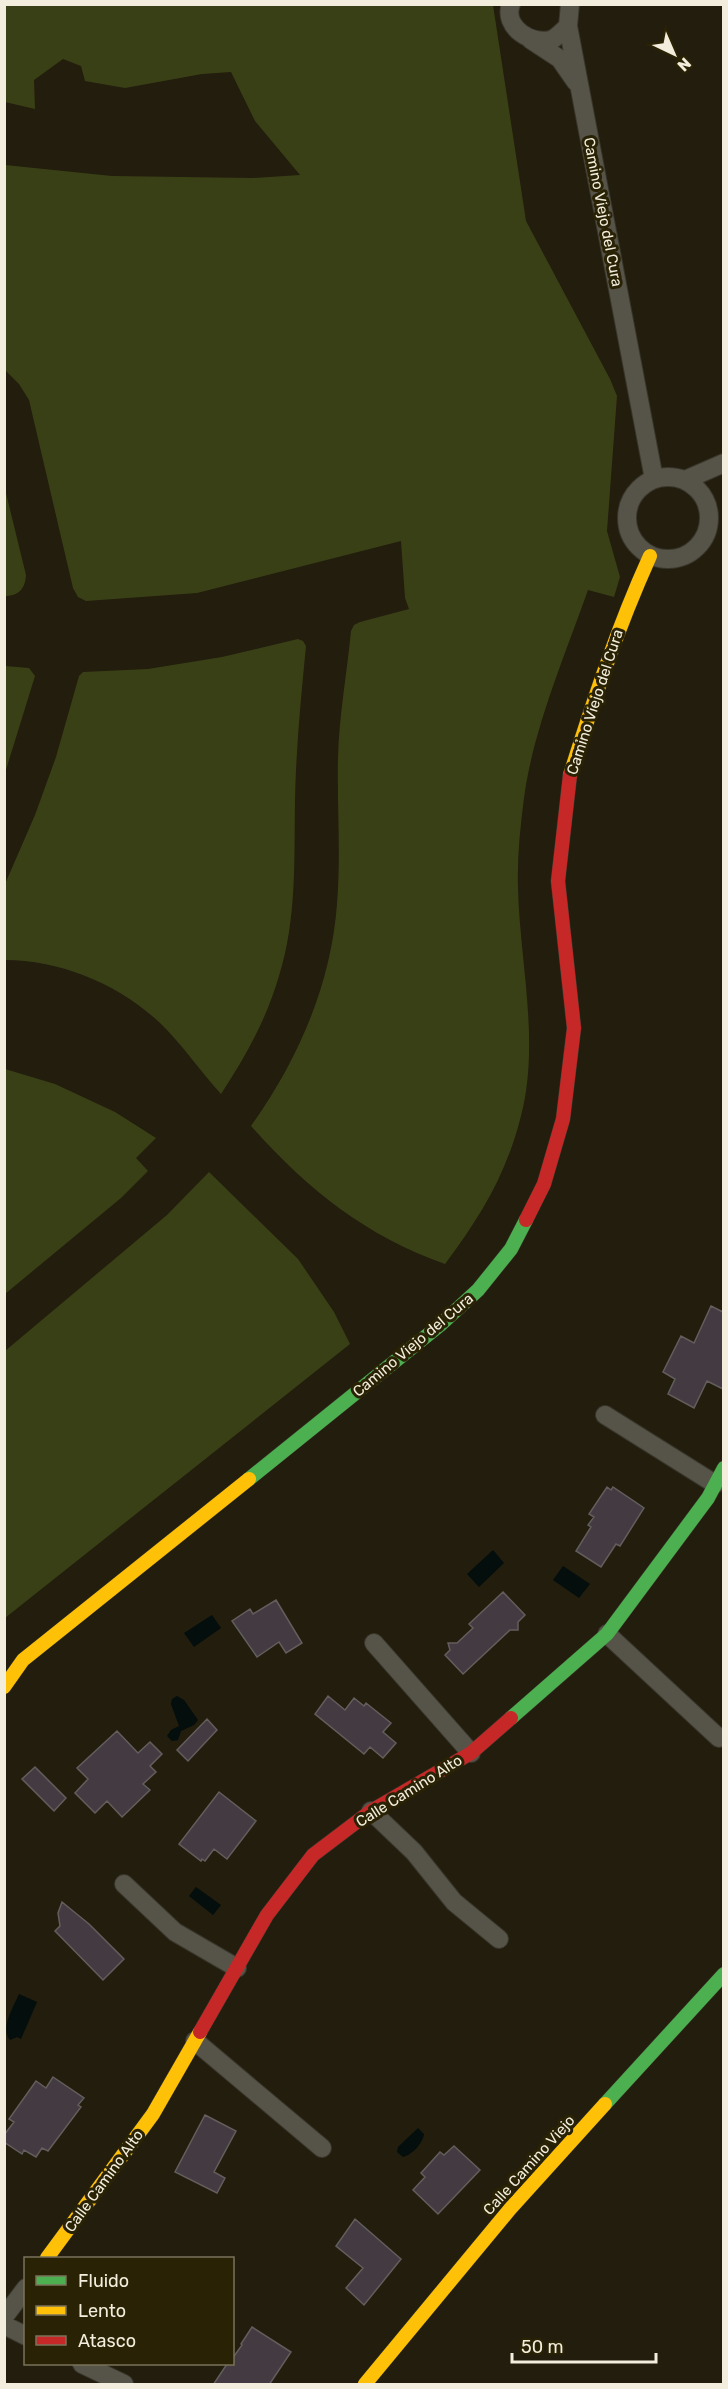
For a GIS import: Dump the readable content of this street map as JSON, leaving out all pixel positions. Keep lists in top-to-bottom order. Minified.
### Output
{"streets":{"street":["Camino Viejo del Cura","Calle Camino Alto","Calle Camino Viejo"]},"legend":["Fluido","Lento","Atasco"],"scale_bar":"50 m","north":"bottom right"}
